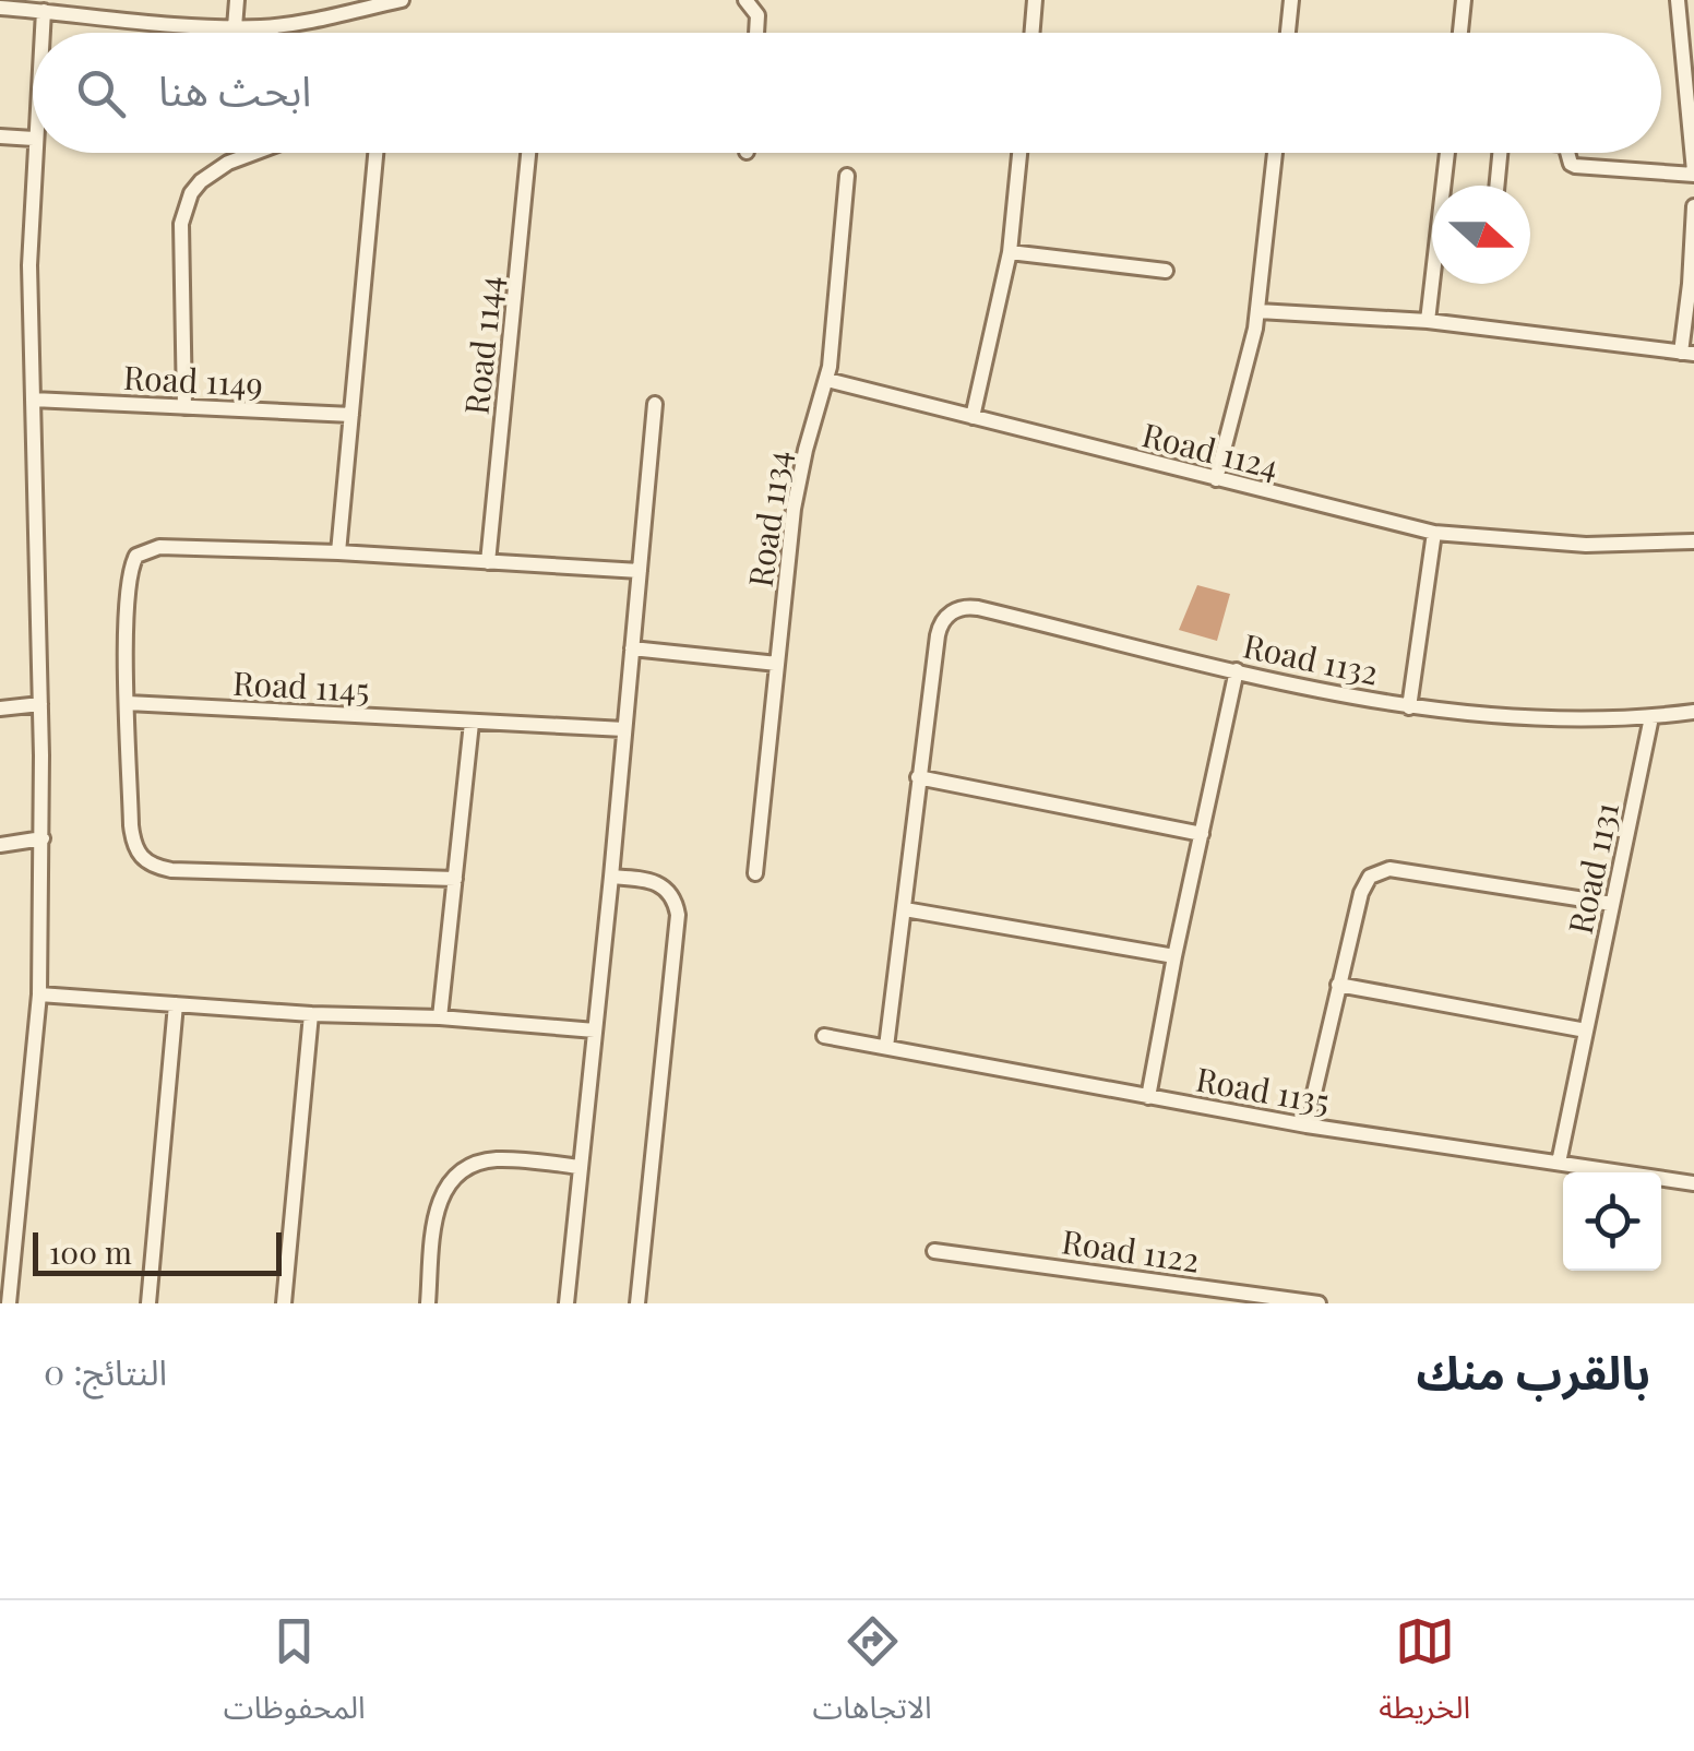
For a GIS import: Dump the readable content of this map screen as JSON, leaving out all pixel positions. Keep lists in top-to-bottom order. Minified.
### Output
{"streets":{"street":["Road 1144","Road 1149","Road 1124","Road 1134","Road 1132","Road 1145","Road 1131","Road 1135","Road 1122"]},"crossings":[["Road 1124","Road 1134"],["Road 1132","Road 1131"],["Road 1131","Road 1135"]],"scale_bar":"100 m","north":"right","page":{"search":"ابحث هنا","scale":"100 m","heading":["بالقرب منك","النتائج: 0"],"nav":["الخريطة","الاتجاهات","المحفوظات"]}}
